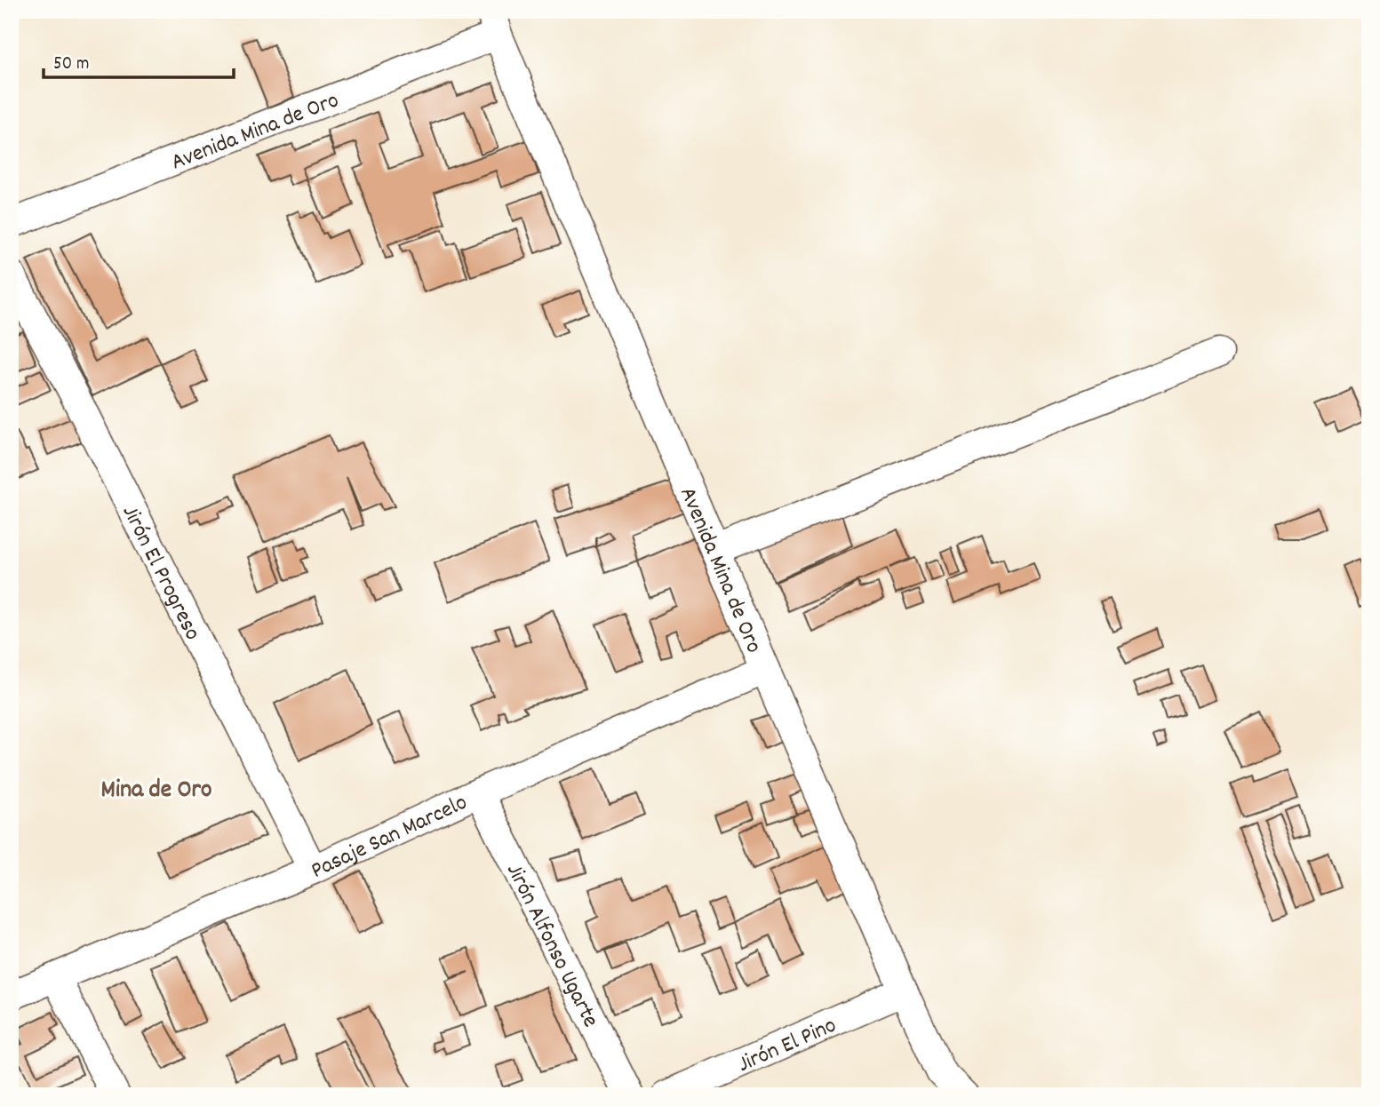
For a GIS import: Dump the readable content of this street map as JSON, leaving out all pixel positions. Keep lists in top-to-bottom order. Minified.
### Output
{"streets":{"street":["Avenida Mina de Oro","Jirón El Progreso","Pasaje San Marcelo","Jirón Alfonso Ugarte","Jirón El Pino"]},"crossings":[["Avenida Mina de Oro","Pasaje San Marcelo"],["Avenida Mina de Oro","Jirón El Pino"],["Jirón El Progreso","Pasaje San Marcelo"],["Pasaje San Marcelo","Jirón Alfonso Ugarte"]],"districts":["Mina de Oro"],"scale_bar":"50 m"}
